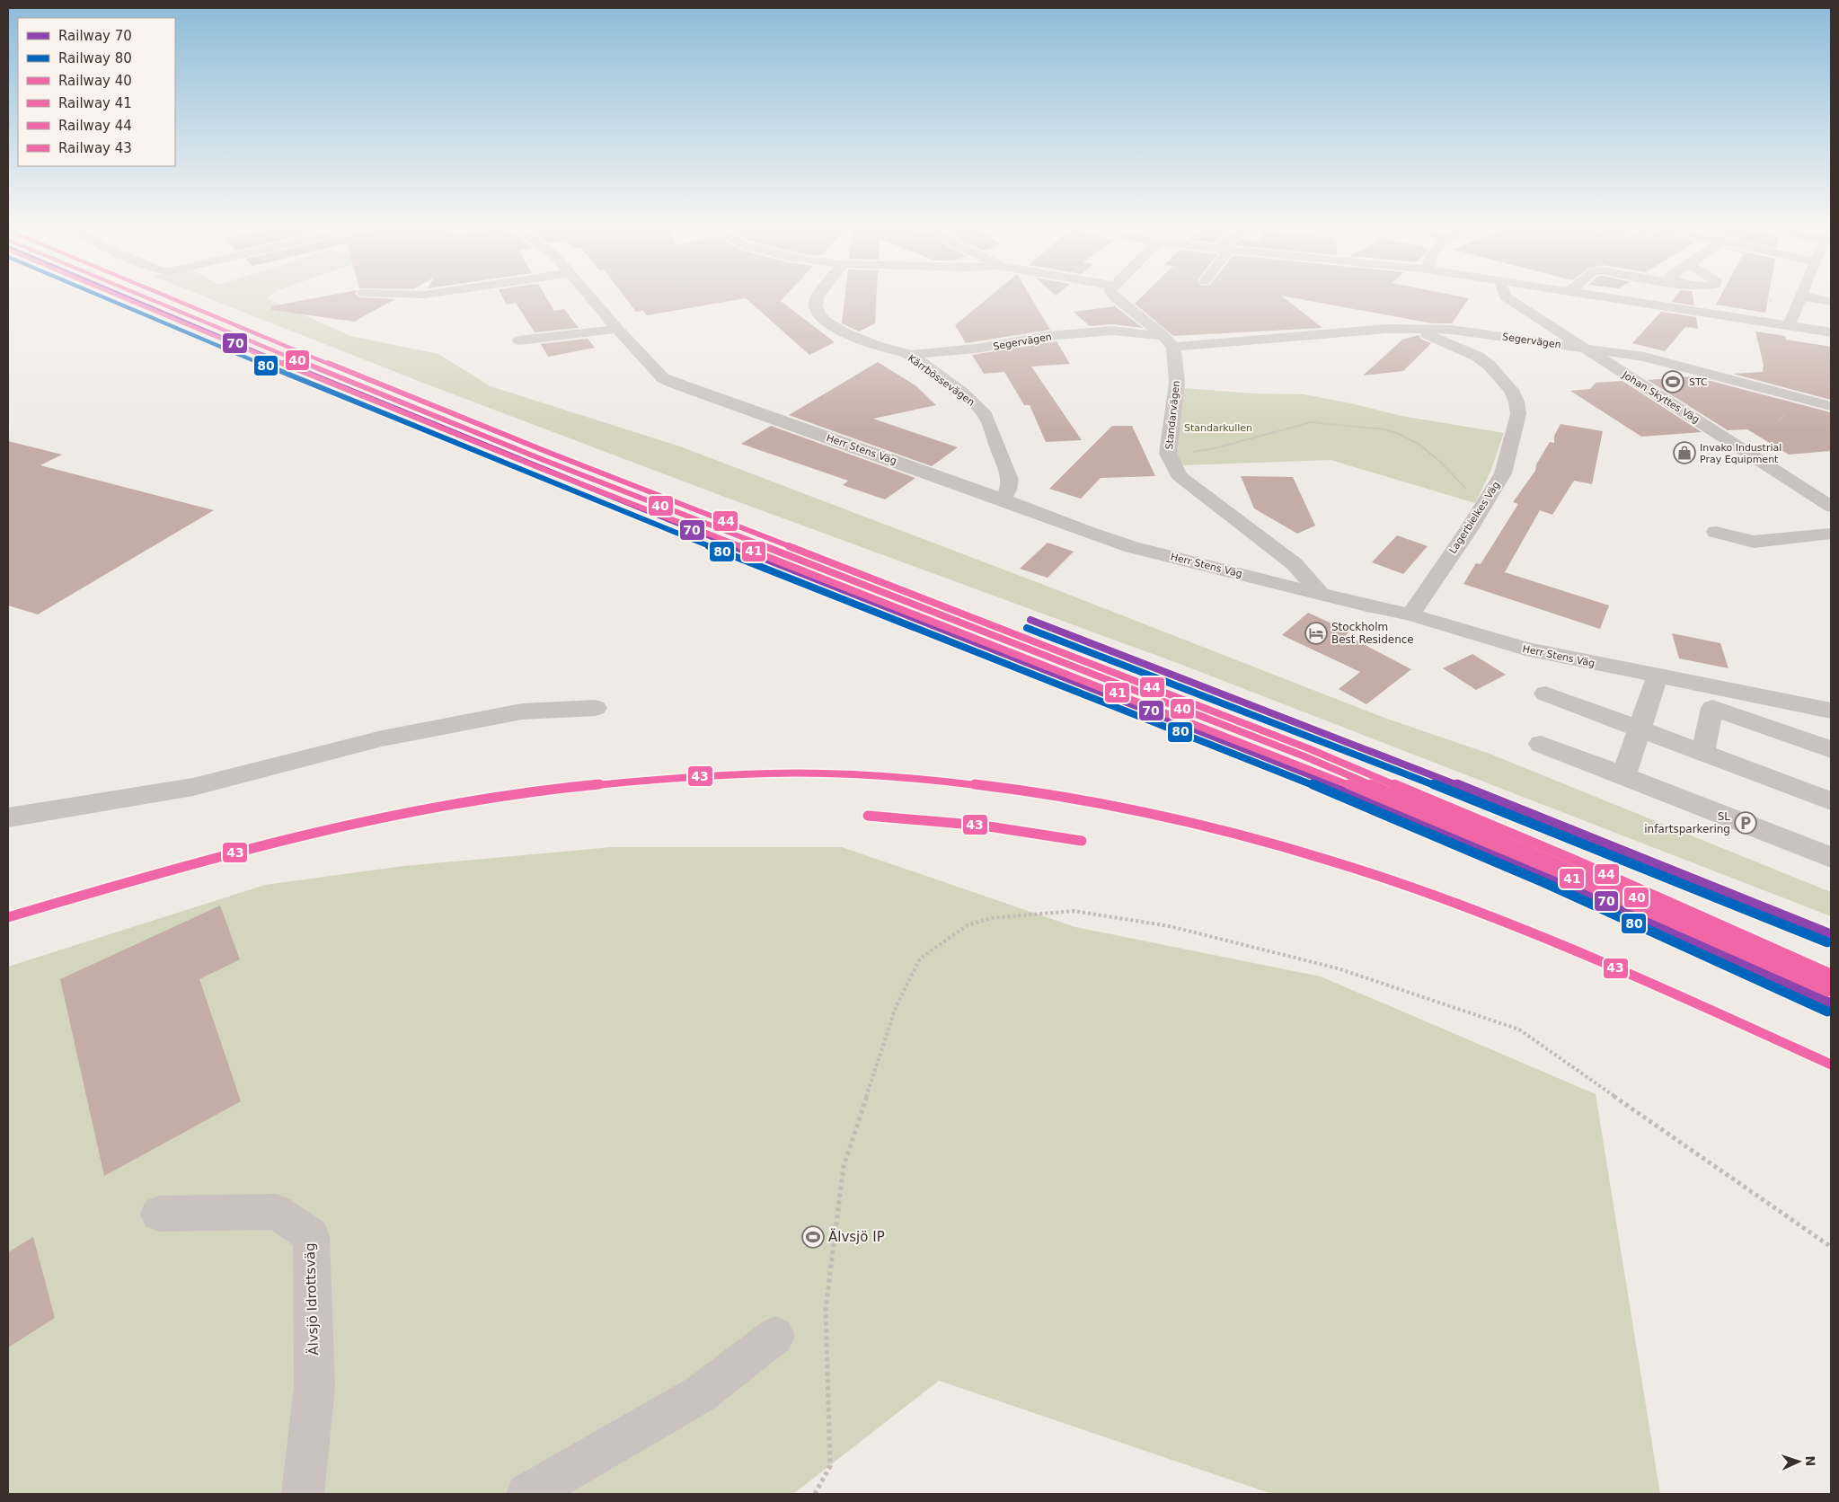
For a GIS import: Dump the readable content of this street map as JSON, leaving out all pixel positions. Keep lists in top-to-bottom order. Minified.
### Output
{"streets":{"street":["Segervägen","Kärrbössevägen","Johan Skyttes Väg","Standarvägen","Herr Stens Väg","Lagerbielkes Väg","Älvsjö Idrottsväg"]},"crossings":[["Segervägen","Kärrbössevägen"],["Segervägen","Johan Skyttes Väg"],["Segervägen","Standarvägen"],["Segervägen","Lagerbielkes Väg"],["Kärrbössevägen","Herr Stens Väg"],["Standarvägen","Herr Stens Väg"],["Herr Stens Väg","Lagerbielkes Väg"]],"parks":["Standarkullen"],"places":{"sports":["STC","Älvsjö IP"],"shop":["Invako Industrial Pray Equipment"],"hotel":["Stockholm Best Residence"],"parking":["SL infartsparkering"]},"lines":["rail line 70","rail line 80","rail line 40","rail line 41","rail line 44","rail line 43"],"legend":["Railway 70","Railway 80","Railway 40","Railway 41","Railway 44","Railway 43"],"north":"right"}
